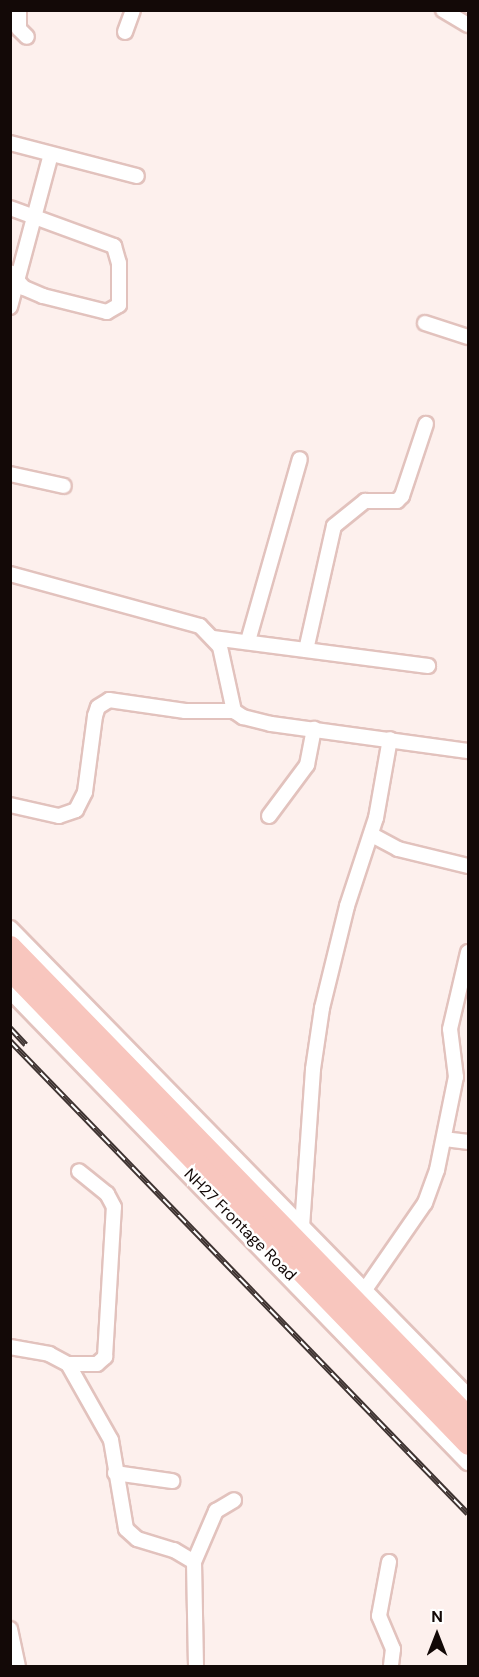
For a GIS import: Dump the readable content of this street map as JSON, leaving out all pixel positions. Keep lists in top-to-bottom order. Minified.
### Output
{"streets":{"street":["NH27 Frontage Road"]},"north":"top"}
